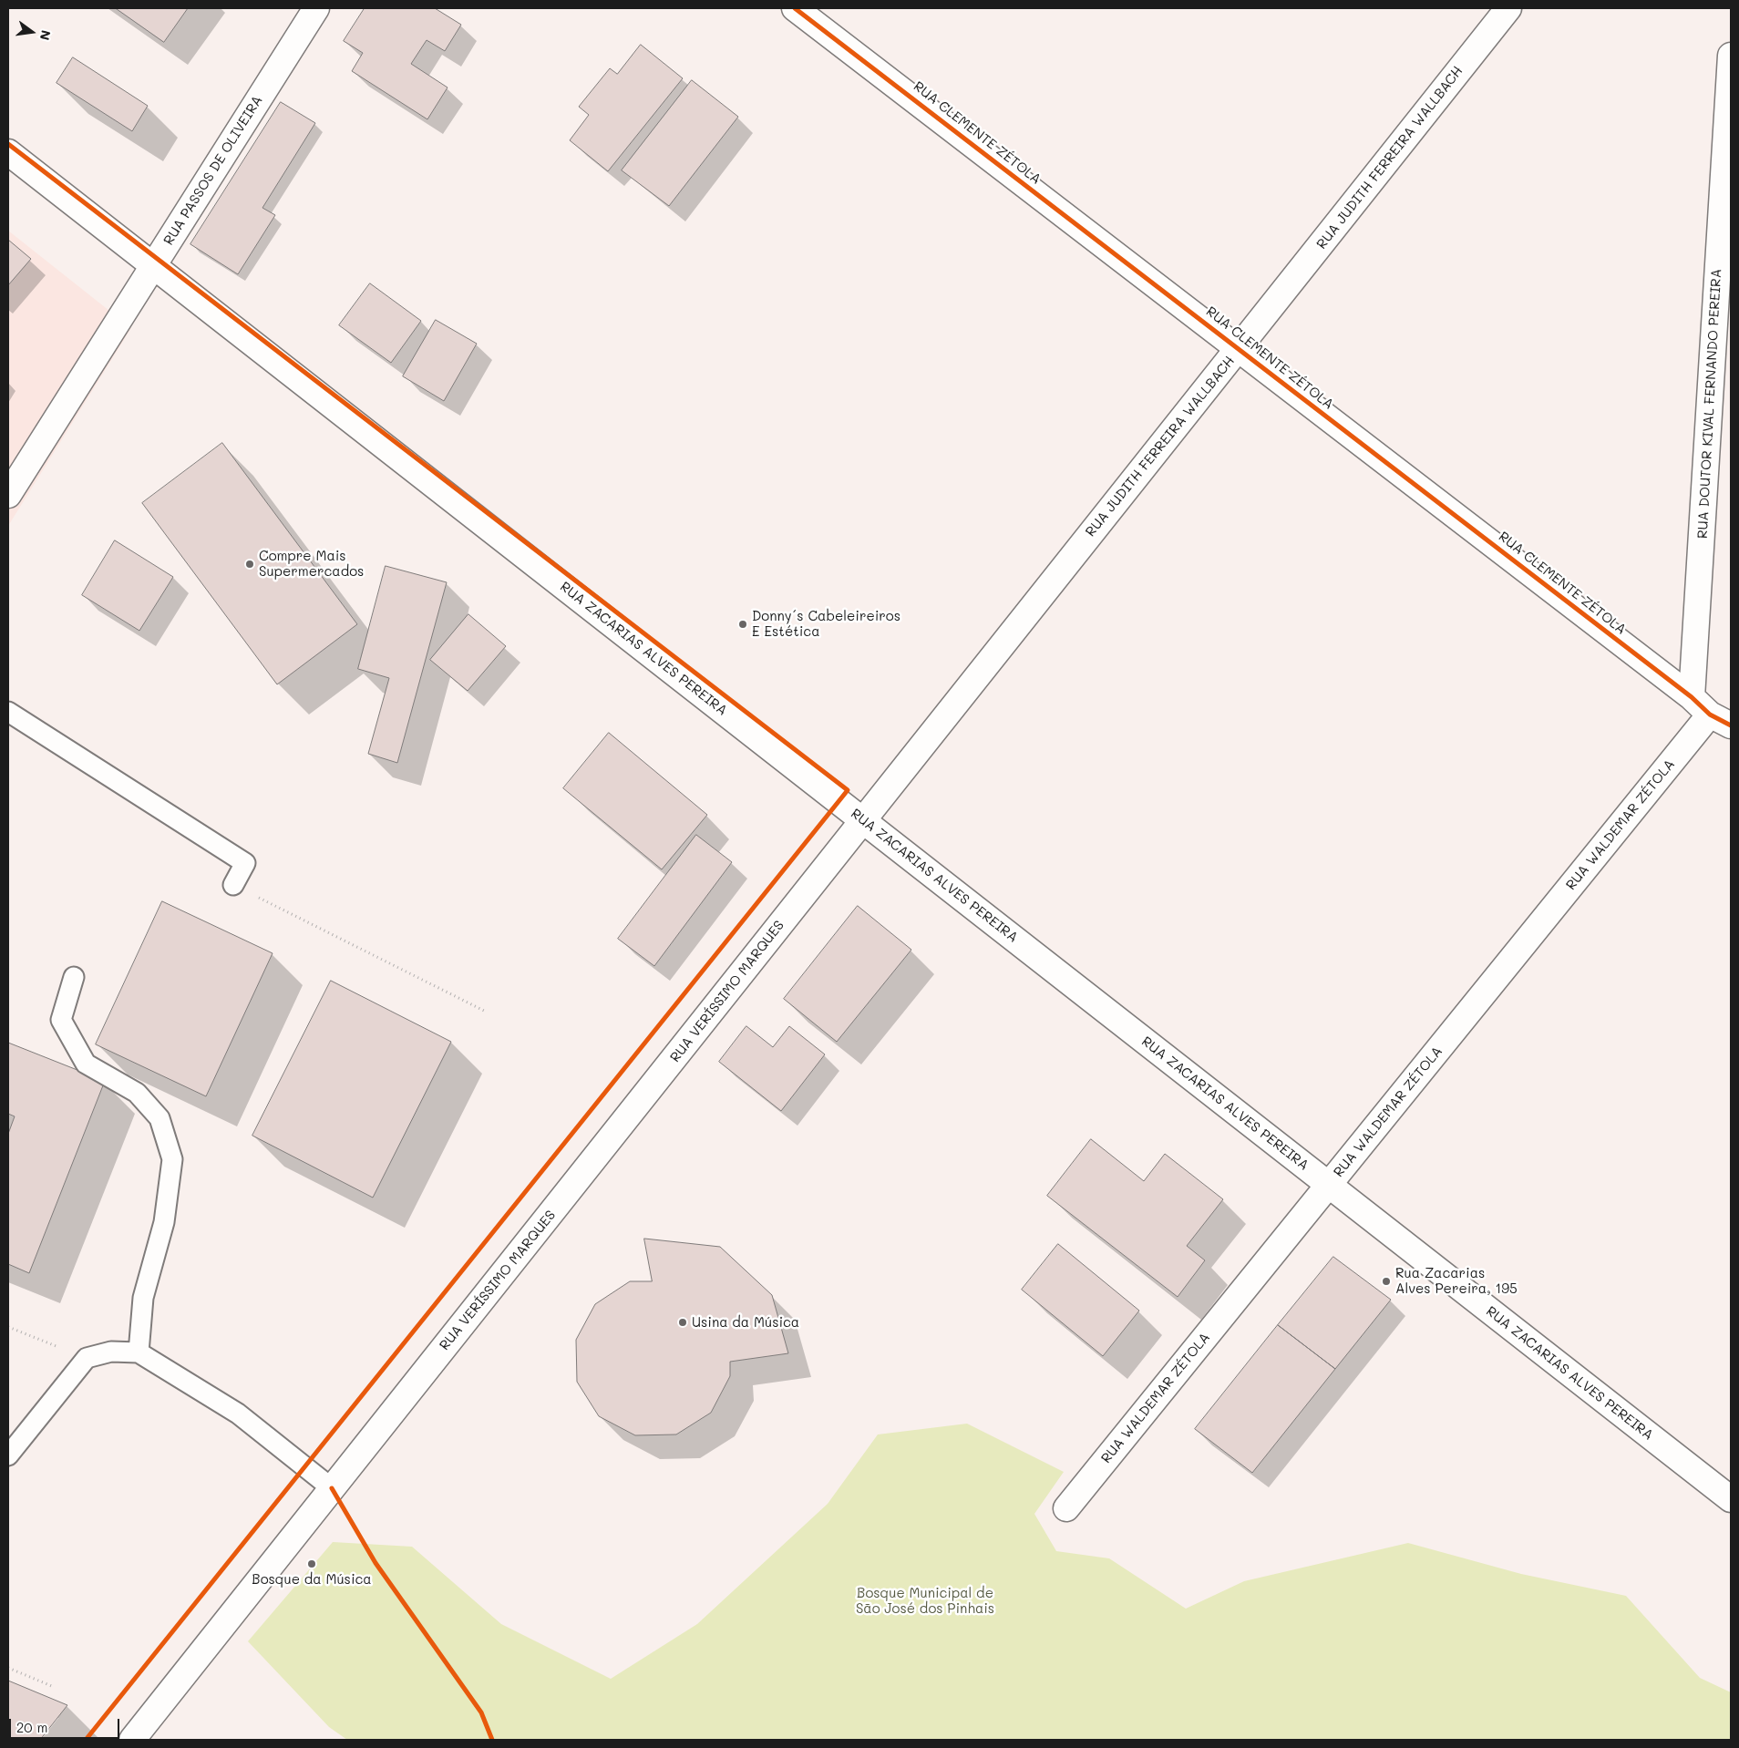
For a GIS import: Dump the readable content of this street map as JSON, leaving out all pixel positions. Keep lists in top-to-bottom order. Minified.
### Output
{"streets":{"main road":["RUA CLEMENTE ZÉTOLA","RUA JUDITH FERREIRA WALLBACH","RUA PASSOS DE OLIVEIRA","RUA DOUTOR KIVAL FERNANDO PEREIRA","RUA ZACARIAS ALVES PEREIRA","RUA WALDEMAR ZÉTOLA","RUA VERÍSSIMO MARQUES"]},"crossings":[["RUA CLEMENTE ZÉTOLA","RUA JUDITH FERREIRA WALLBACH"],["RUA CLEMENTE ZÉTOLA","RUA DOUTOR KIVAL FERNANDO PEREIRA"],["RUA CLEMENTE ZÉTOLA","RUA WALDEMAR ZÉTOLA"],["RUA JUDITH FERREIRA WALLBACH","RUA ZACARIAS ALVES PEREIRA"],["RUA JUDITH FERREIRA WALLBACH","RUA VERÍSSIMO MARQUES"],["RUA PASSOS DE OLIVEIRA","RUA ZACARIAS ALVES PEREIRA"],["RUA ZACARIAS ALVES PEREIRA","RUA WALDEMAR ZÉTOLA"],["RUA ZACARIAS ALVES PEREIRA","RUA VERÍSSIMO MARQUES"]],"parks":["Bosque Municipal de São José dos Pinhais"],"places":["Compre Mais Supermercados","Donny´s Cabeleireiros E Estética","Rua Zacarias Alves Pereira, 195","Usina da Música","Bosque da Música"],"scale_bar":"20 m","north":"right"}
